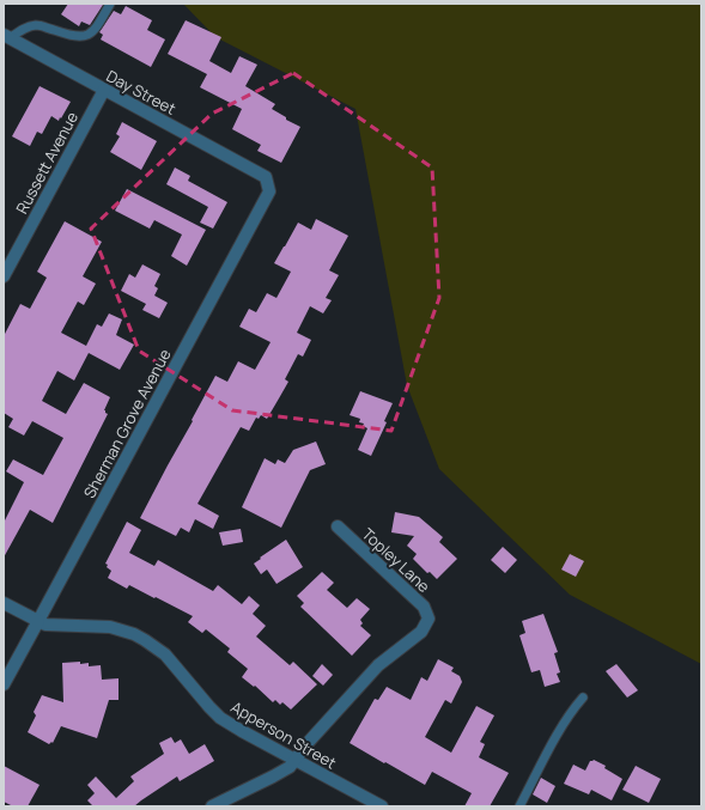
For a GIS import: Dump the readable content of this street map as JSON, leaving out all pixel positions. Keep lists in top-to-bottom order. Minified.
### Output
{"streets":{"street":["Day Street","Russett Avenue","Sherman Grove Avenue","Topley Lane","Apperson Street"]},"crossings":[["Day Street","Russett Avenue"],["Day Street","Sherman Grove Avenue"],["Sherman Grove Avenue","Apperson Street"],["Topley Lane","Apperson Street"]]}
